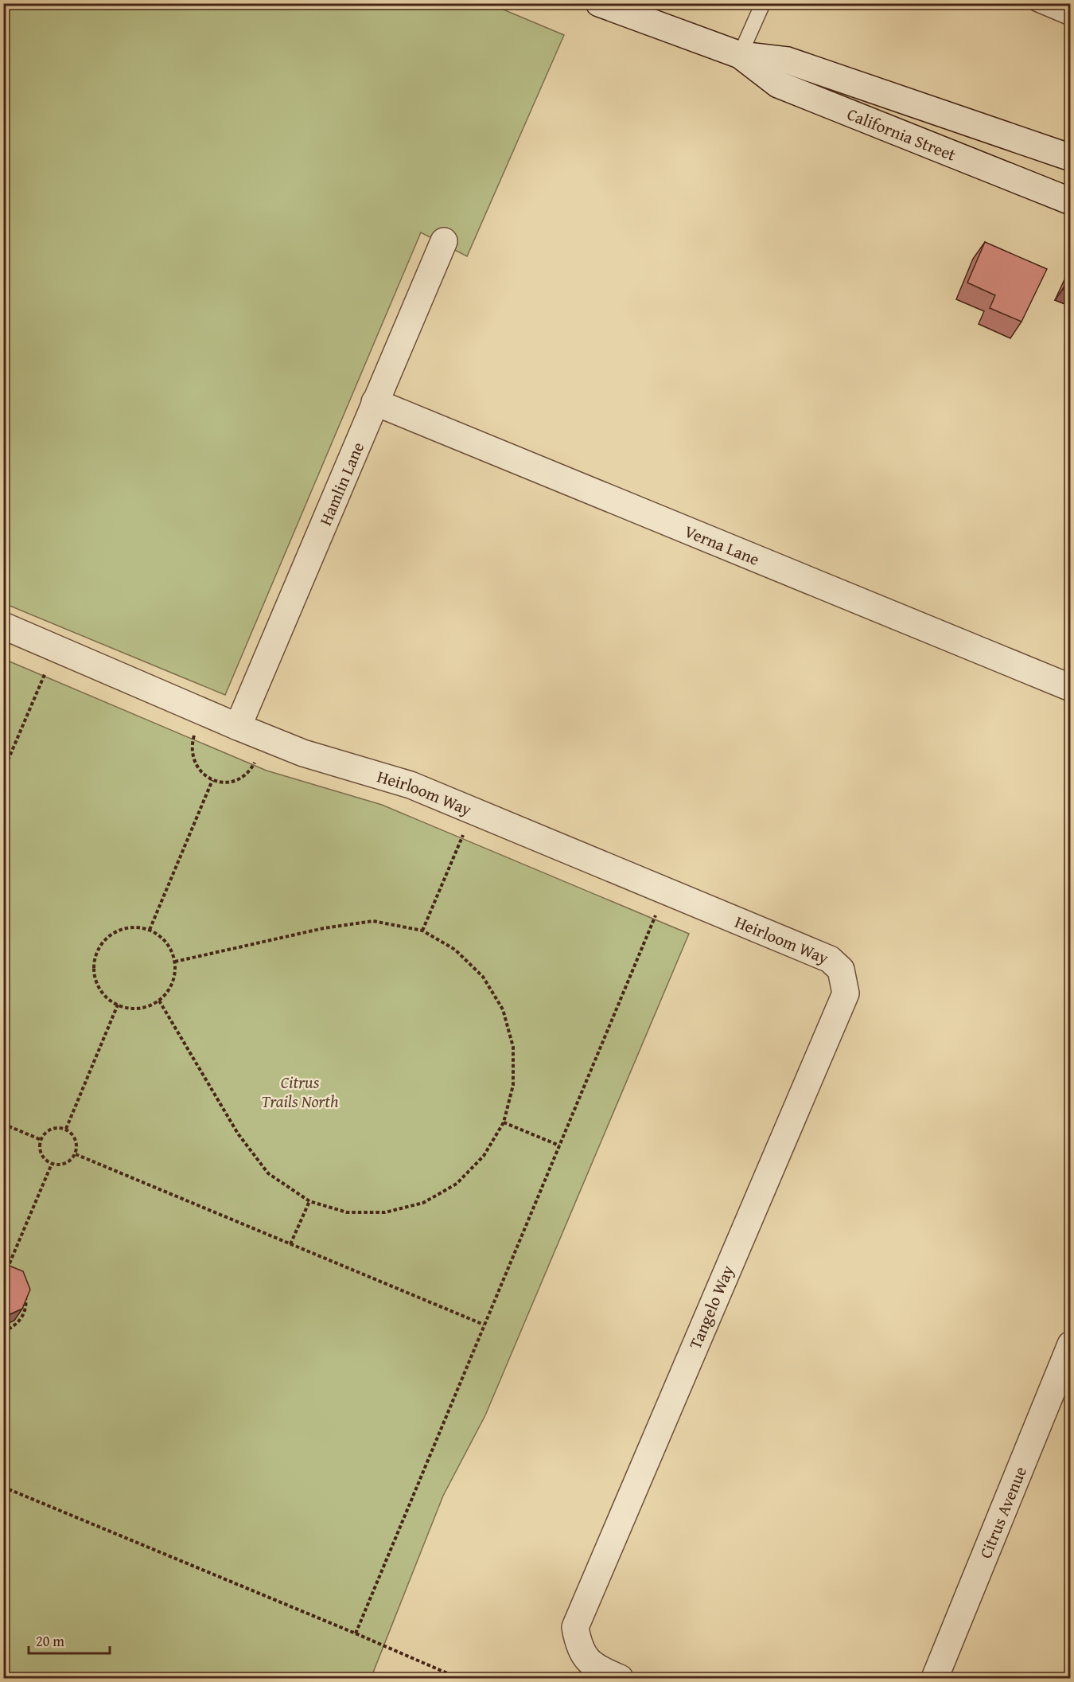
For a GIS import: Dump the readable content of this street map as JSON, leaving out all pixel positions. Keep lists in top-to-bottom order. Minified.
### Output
{"streets":{"street":["California Street","Hamlin Lane","Verna Lane","Heirloom Way","Tangelo Way","Citrus Avenue"]},"crossings":[["Hamlin Lane","Verna Lane"],["Hamlin Lane","Heirloom Way"],["Heirloom Way","Tangelo Way"]],"parks":["Citrus Trails North"],"scale_bar":"20 m"}
